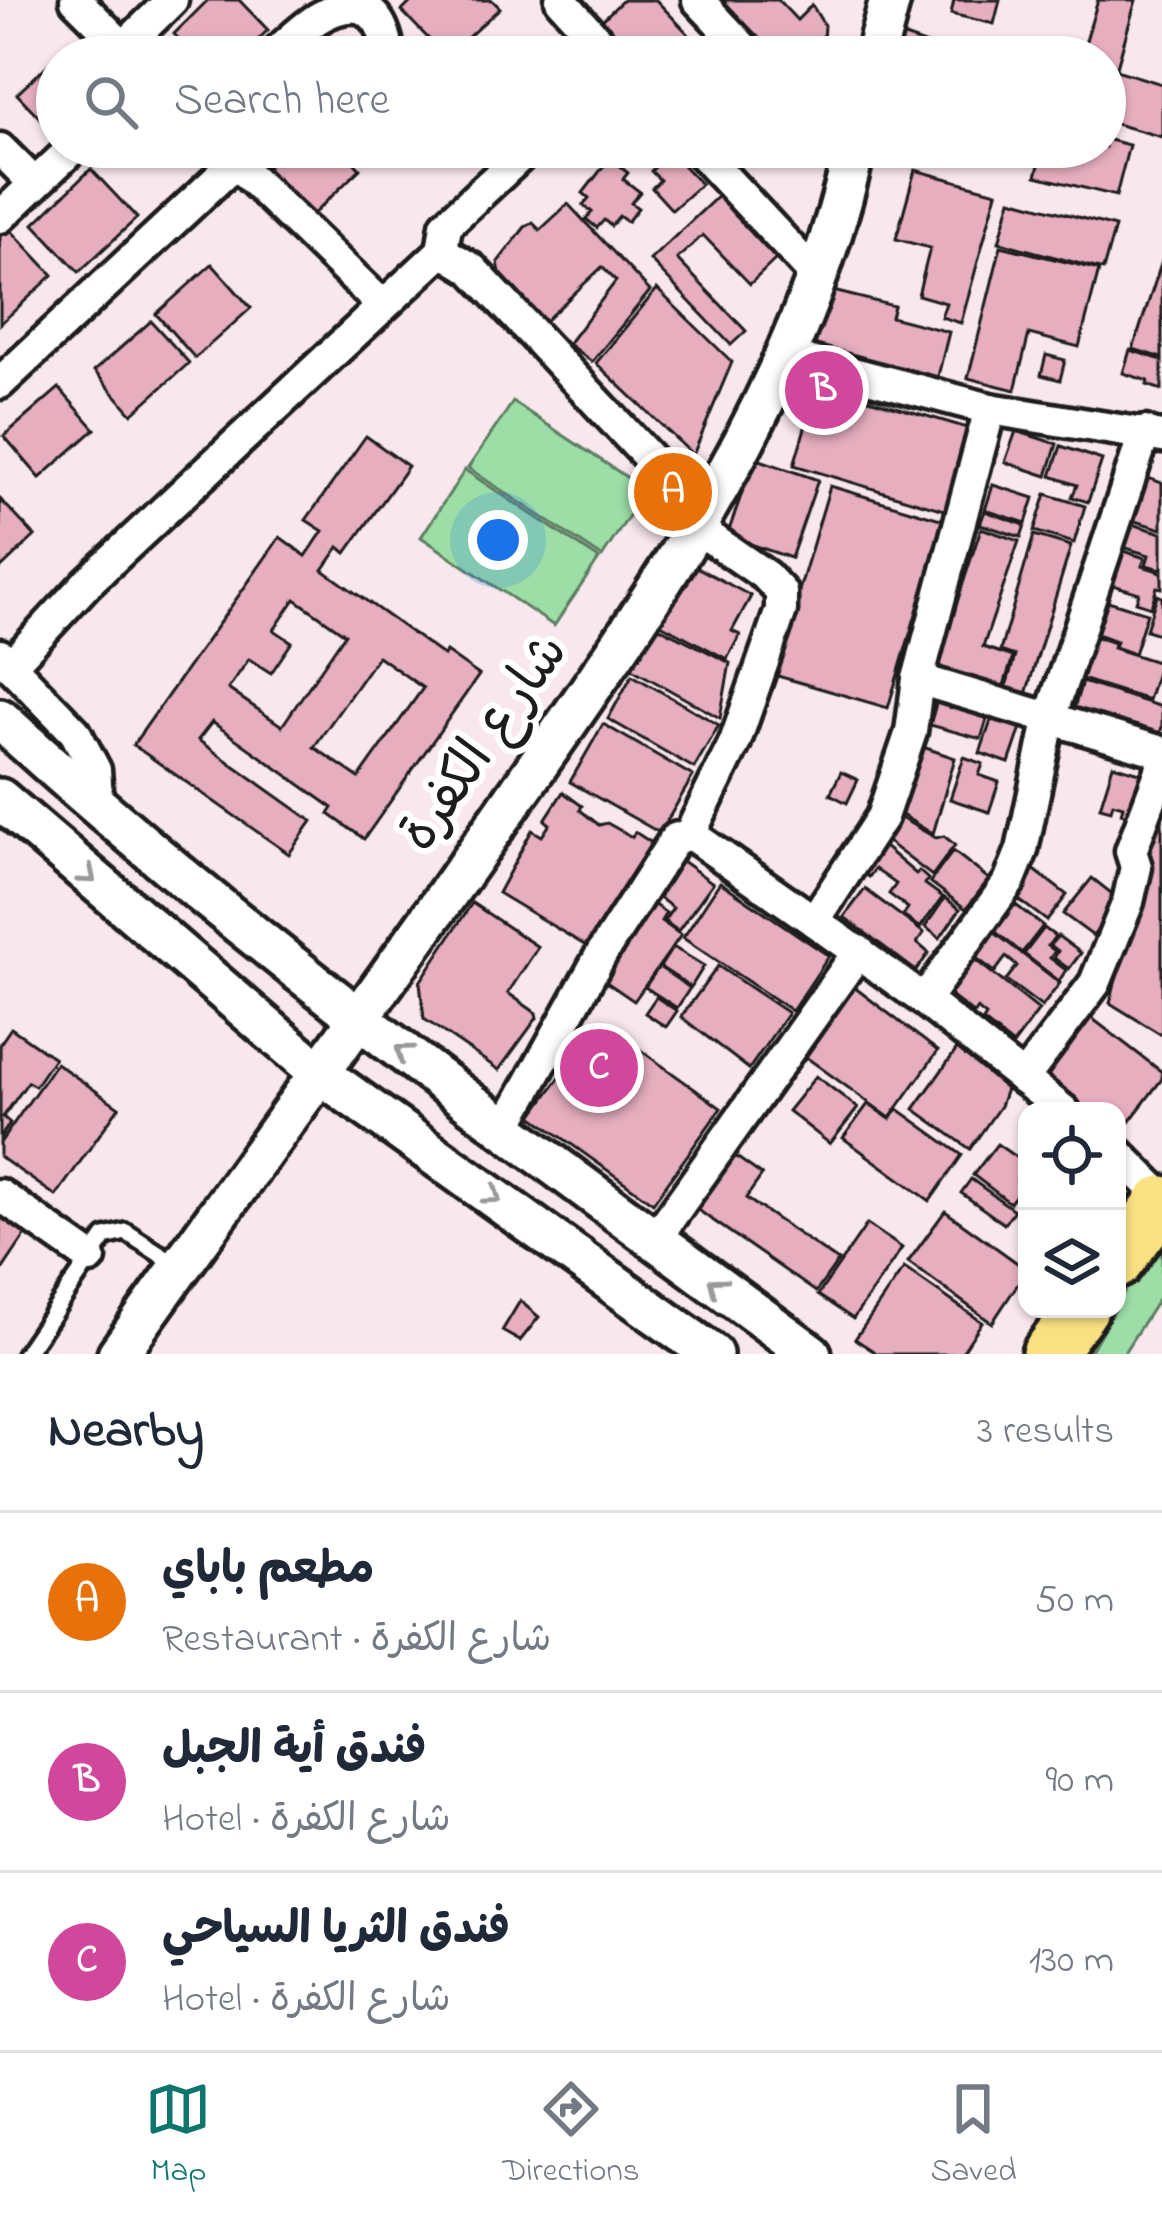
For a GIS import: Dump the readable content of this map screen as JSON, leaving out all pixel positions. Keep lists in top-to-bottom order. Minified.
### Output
{"streets":{"street":["شارع الكفرة"]},"page":{"search":"Search here","pins":["B","A","C"],"heading":["Nearby","3 results"],"list":[{"mark":"A","name":"مطعم باباي","note":"Restaurant · شارع الكفرة","value":"50 m"},{"mark":"B","name":"فندق أية الجبل","note":"Hotel · شارع الكفرة","value":"90 m"},{"mark":"C","name":"فندق الثريا السياحي","note":"Hotel · شارع الكفرة","value":"130 m"}],"nav":["Map","Directions","Saved"]}}
